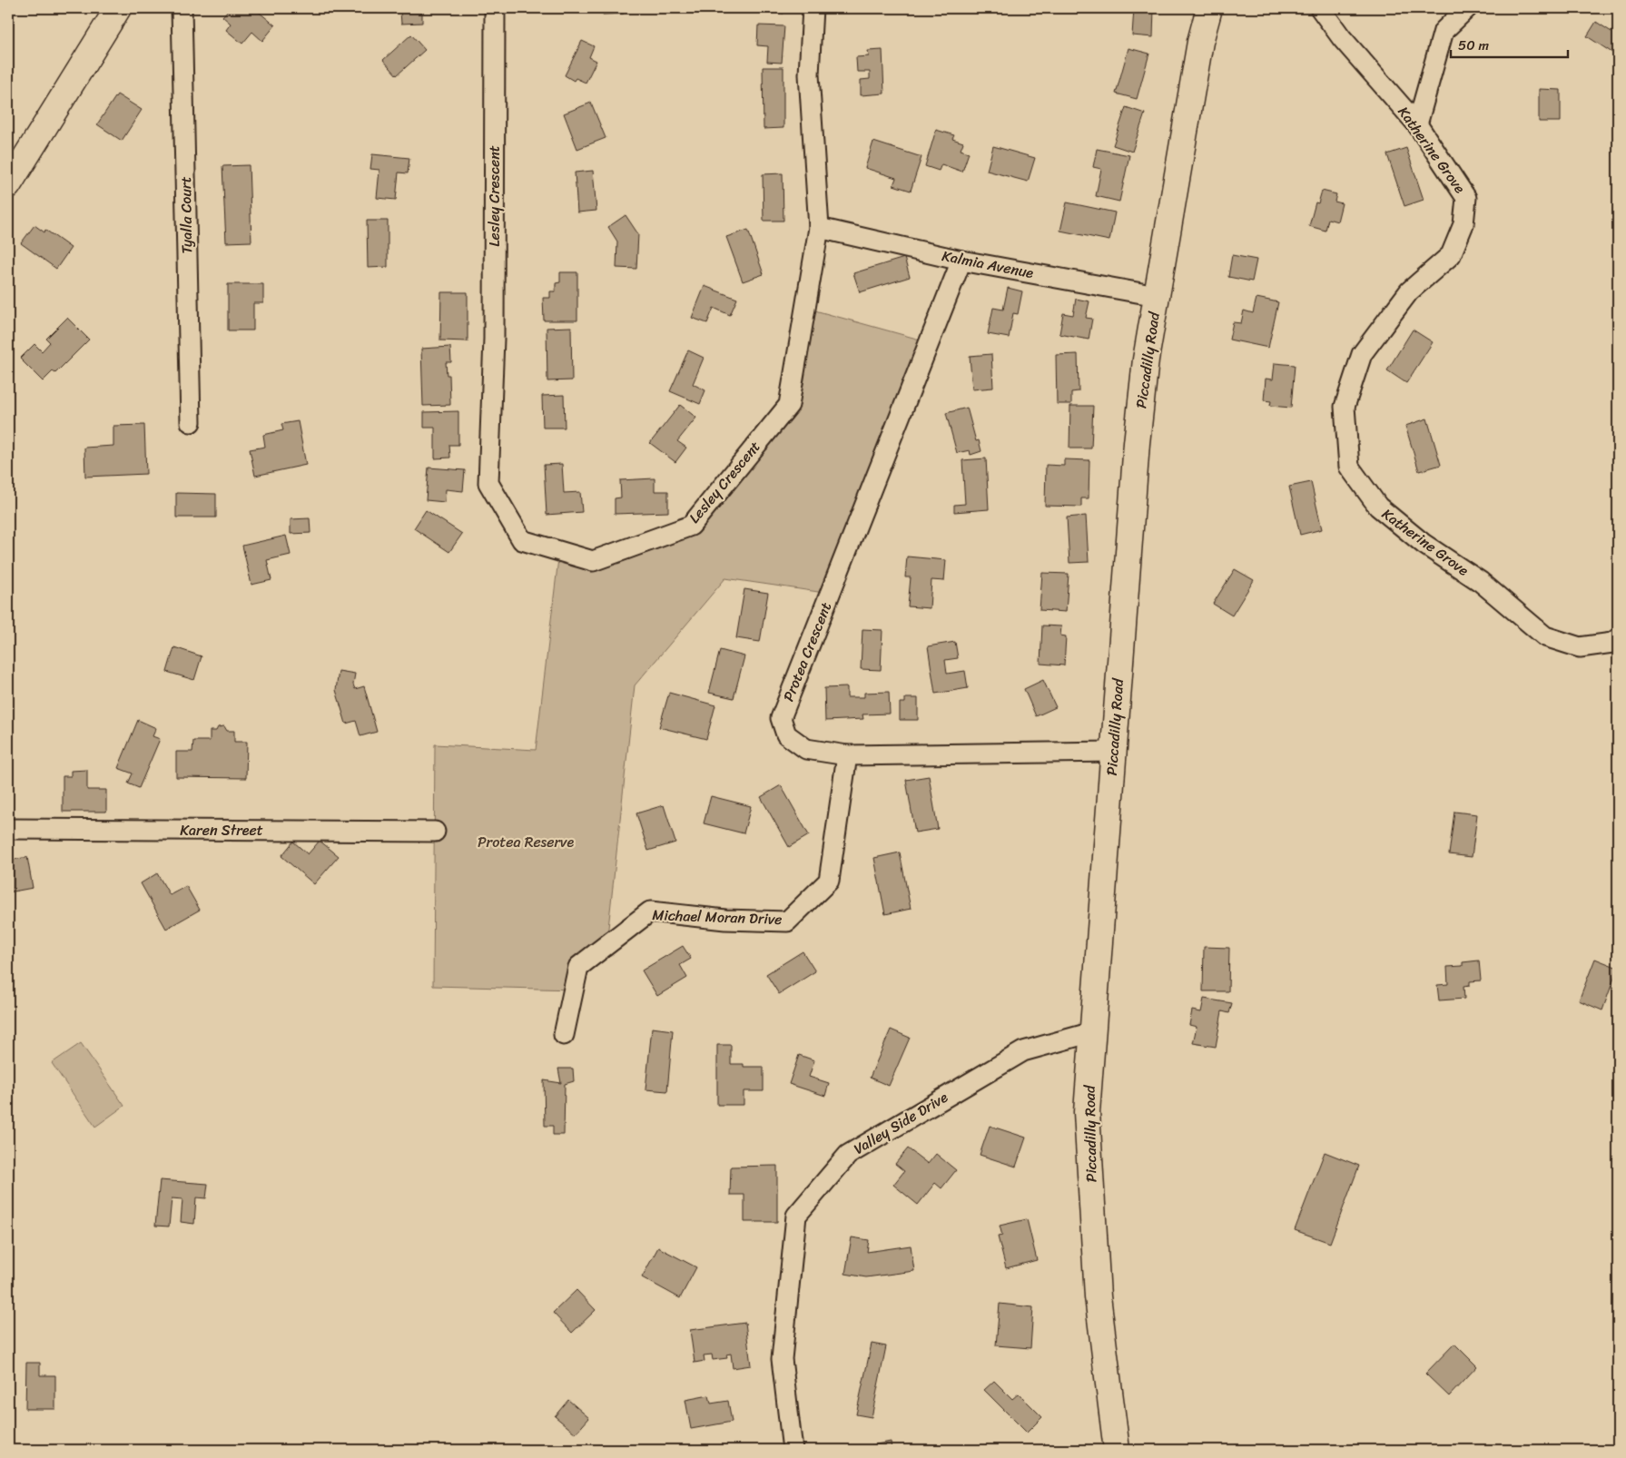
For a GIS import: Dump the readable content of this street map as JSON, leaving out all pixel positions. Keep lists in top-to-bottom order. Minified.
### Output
{"streets":{"main road":["Piccadilly Road"],"street":["Katherine Grove","Lesley Crescent","Tyalla Court","Kalmia Avenue","Protea Crescent","Karen Street","Michael Moran Drive","Valley Side Drive"]},"crossings":[["Lesley Crescent","Kalmia Avenue"],["Kalmia Avenue","Piccadilly Road"],["Kalmia Avenue","Protea Crescent"],["Piccadilly Road","Protea Crescent"],["Piccadilly Road","Valley Side Drive"],["Protea Crescent","Michael Moran Drive"]],"parks":["Protea Reserve"],"scale_bar":"50 m"}
